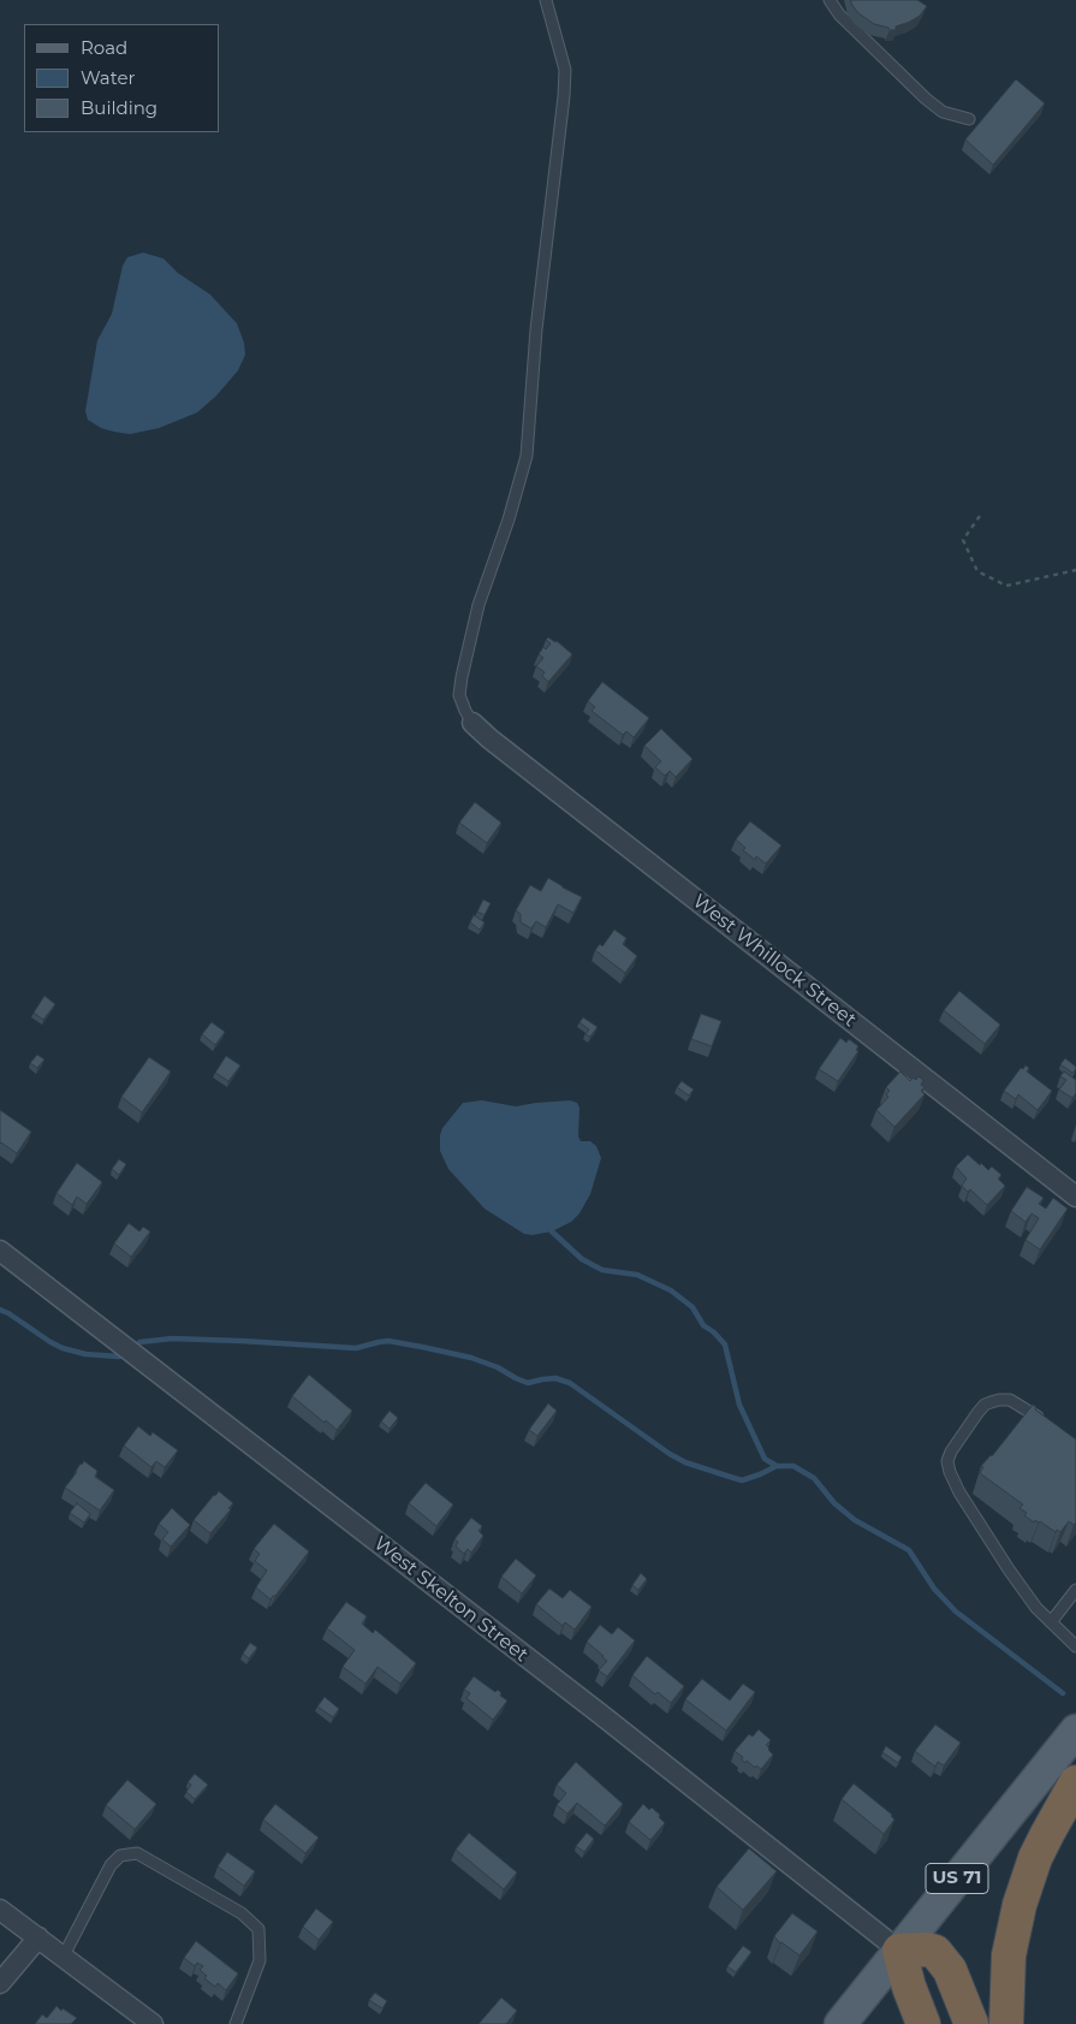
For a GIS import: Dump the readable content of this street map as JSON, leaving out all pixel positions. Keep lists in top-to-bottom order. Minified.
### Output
{"streets":{"main road":["US 71"],"street":["West Whillock Street","West Skelton Street"]},"crossings":[["West Skelton Street","US 71"]],"legend":["Road","Water","Building"]}
